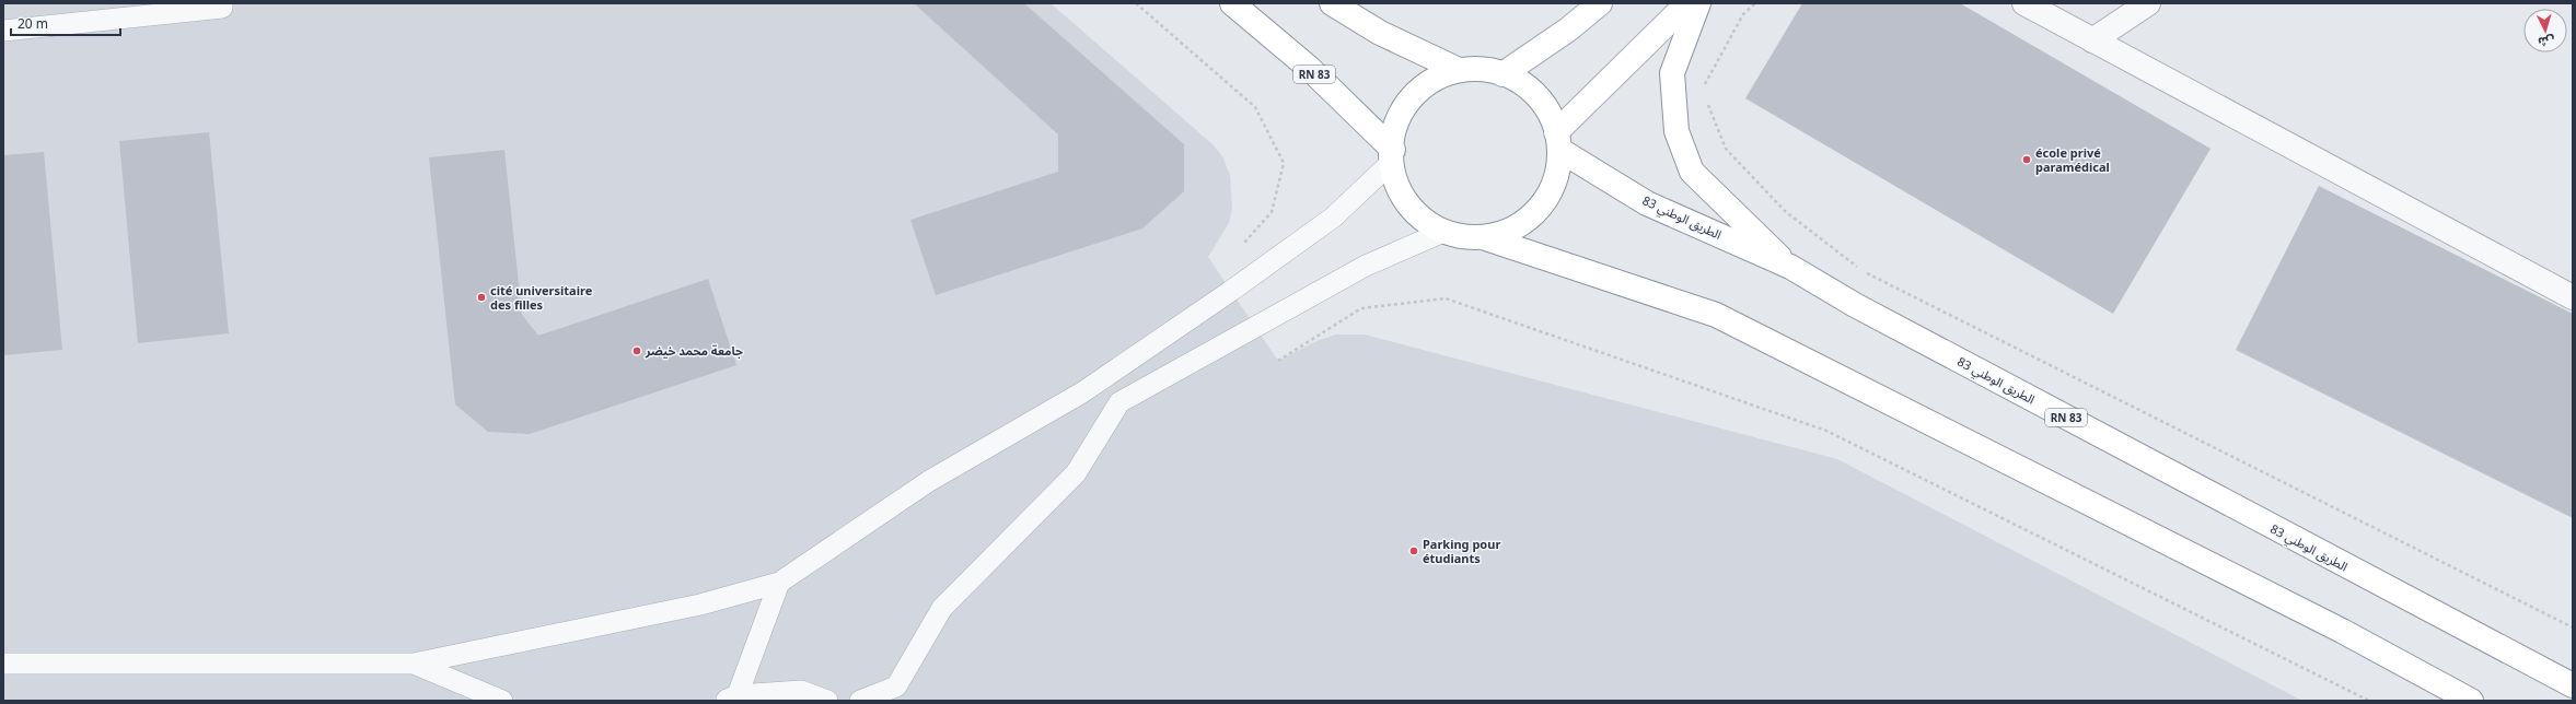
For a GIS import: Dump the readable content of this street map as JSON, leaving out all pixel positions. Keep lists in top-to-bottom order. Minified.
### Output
{"streets":{"main road":["RN 83","الطريق الوطني 83"]},"places":["école privé paramédical","cité universitaire des filles","جامعة محمد خيضر","Parking pour étudiants"],"scale_bar":"20 m","north":"bottom"}
